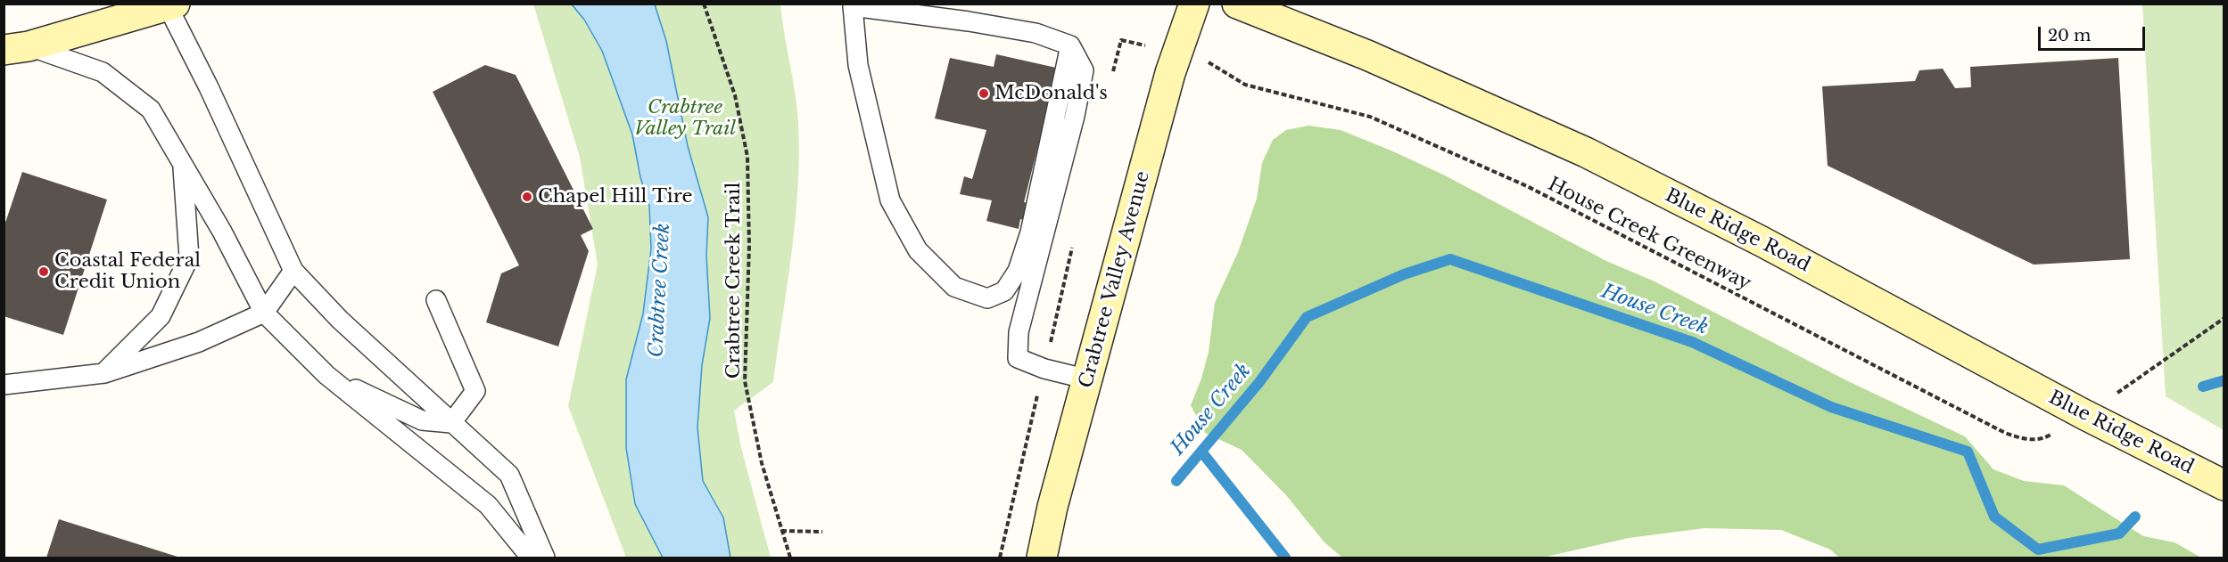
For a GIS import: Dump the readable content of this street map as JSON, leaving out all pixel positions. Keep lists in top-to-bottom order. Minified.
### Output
{"streets":{"main road":["Blue Ridge Road","Crabtree Valley Avenue"],"path":["House Creek Greenway","Crabtree Creek Trail"]},"water":["Crabtree Creek","House Creek"],"parks":["Crabtree Valley Trail"],"places":["McDonald's","Chapel Hill Tire","Coastal Federal Credit Union"],"scale_bar":"20 m"}
